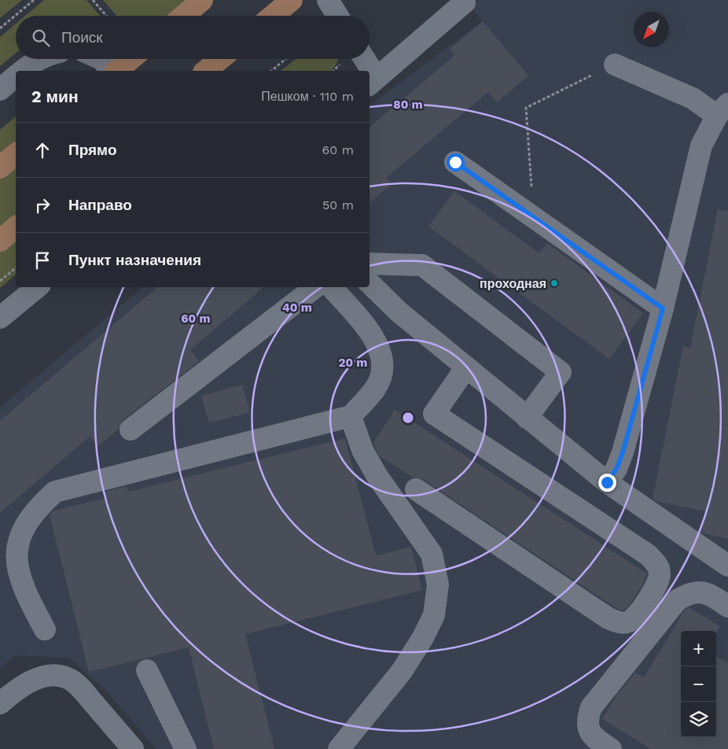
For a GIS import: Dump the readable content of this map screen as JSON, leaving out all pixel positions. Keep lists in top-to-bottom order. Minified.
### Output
{"places":["проходная"],"north":"bottom left","page":{"search":"Поиск","heading":["2 мин","Пешком · 110 m"],"list":[["Прямо","60 m"],["Направо","50 m"],"Пункт назначения"],"map_buttons":["+","−"]},"rings":["80 m","40 m","60 m","20 m"]}
